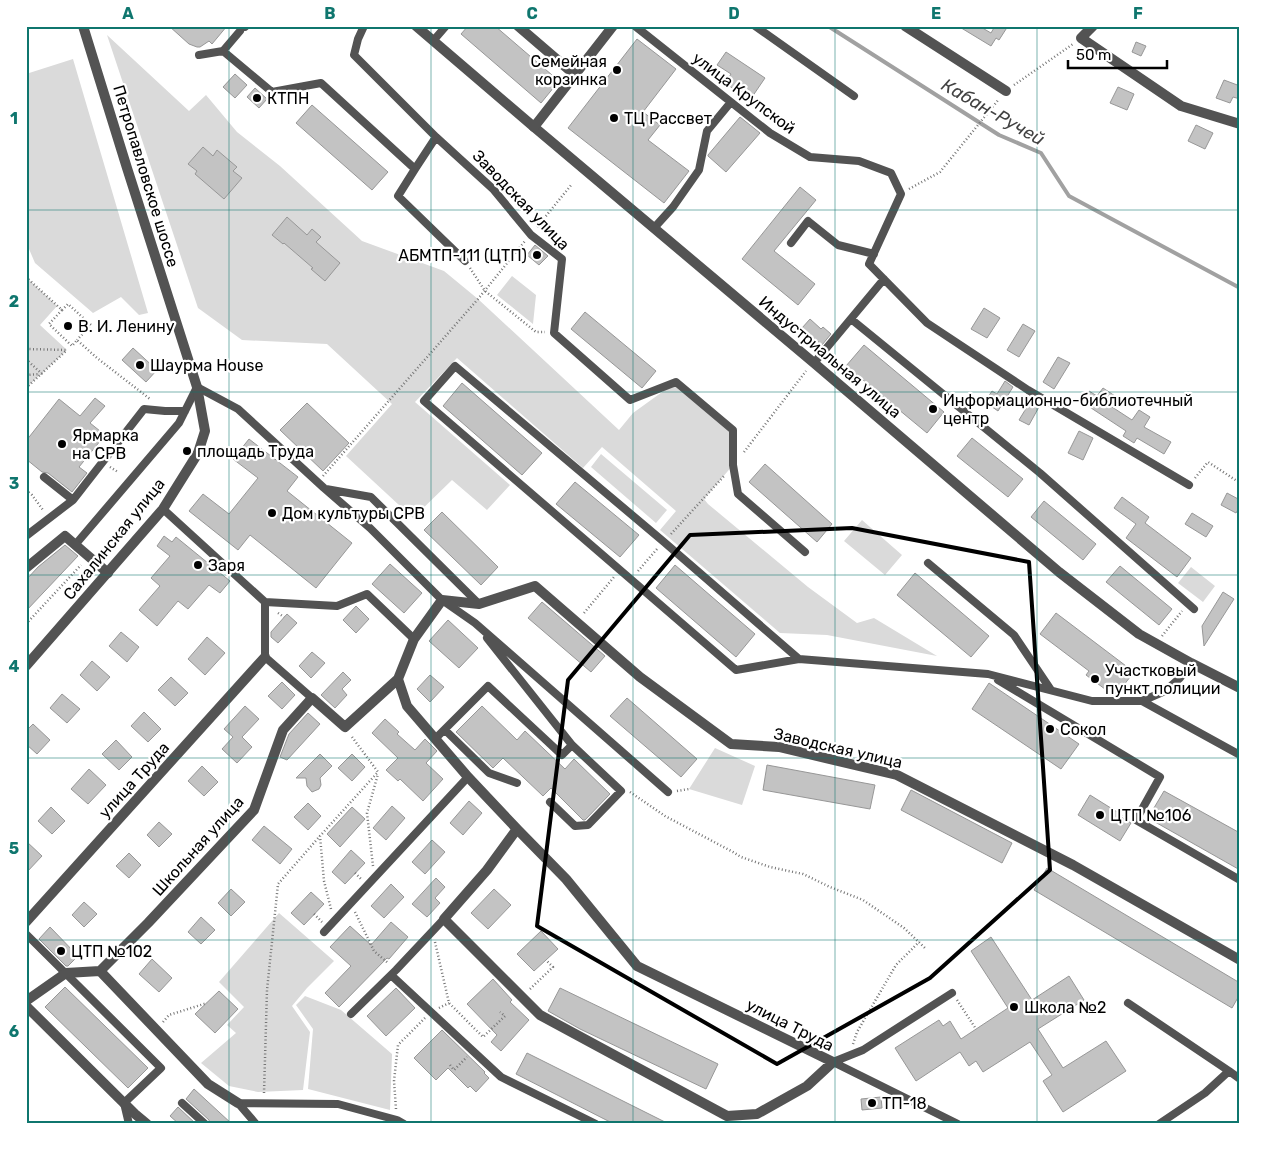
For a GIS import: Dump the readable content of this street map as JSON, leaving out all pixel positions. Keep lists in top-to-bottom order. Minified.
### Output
{"streets":{"street":["Петропавловское шоссе","Заводская улица","Индустриальная улица","Сахалинская улица","улица Труда","Школьная улица"],"lane":["улица Крупской"]},"crossings":[["Петропавловское шоссе","Сахалинская улица"]],"water":["Кабан-Ручей"],"places":["Семейная корзинка","КТПН","ТЦ Рассвет","АБМТП-111 (ЦТП)","В. И. Ленину","Шаурма House","Информационно-библиотечный центр","Ярмарка на СРВ","площадь Труда","Дом культуры СРВ","Заря","Участковый пункт полиции","Сокол","ЦТП №106","ЦТП №102","Школа №2","ТП-18"],"scale_bar":"50 m","grid":{"columns":["A","B","C","D","E","F"],"rows":["1","2","3","4","5","6"]}}
